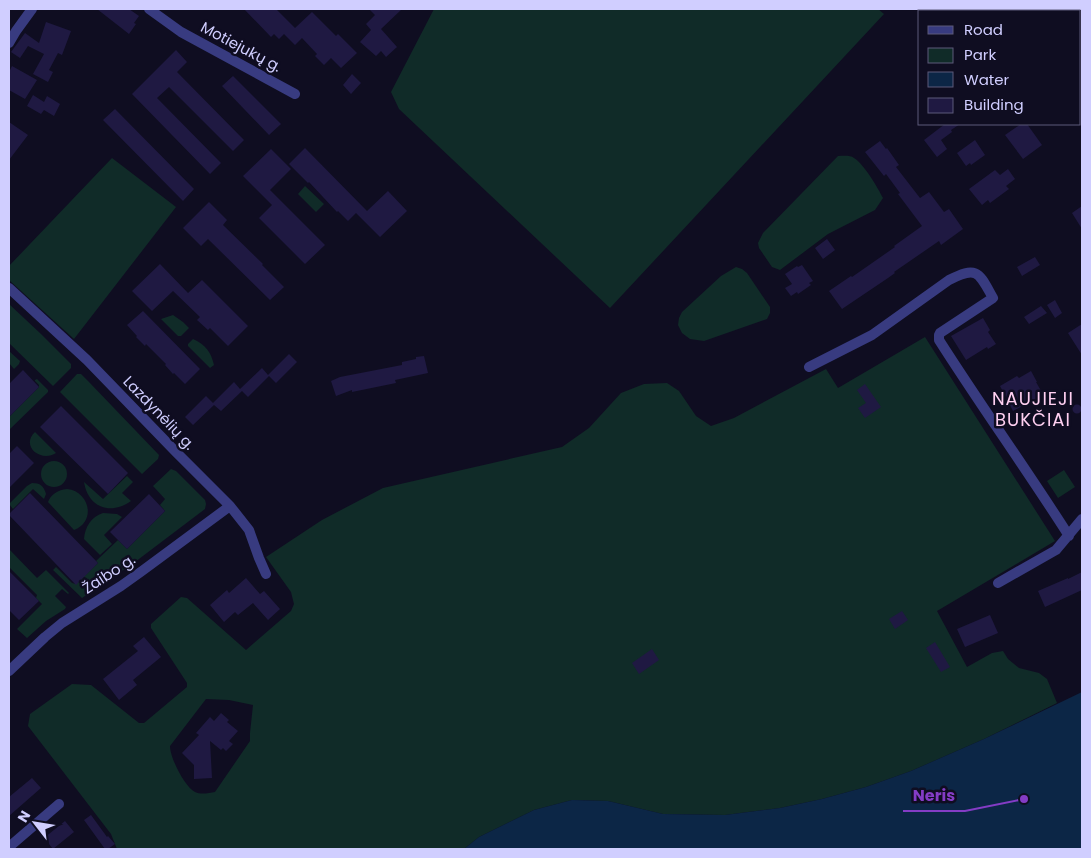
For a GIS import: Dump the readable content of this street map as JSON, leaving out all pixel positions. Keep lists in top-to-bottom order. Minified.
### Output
{"streets":{"street":["Motiejukų g.","Lazdynėlių g.","Žaibo g."]},"crossings":[["Lazdynėlių g.","Žaibo g."]],"districts":["NAUJIEJI BUKČIAI"],"places":["Neris"],"legend":["Road","Park","Water","Building"],"north":"top left"}
